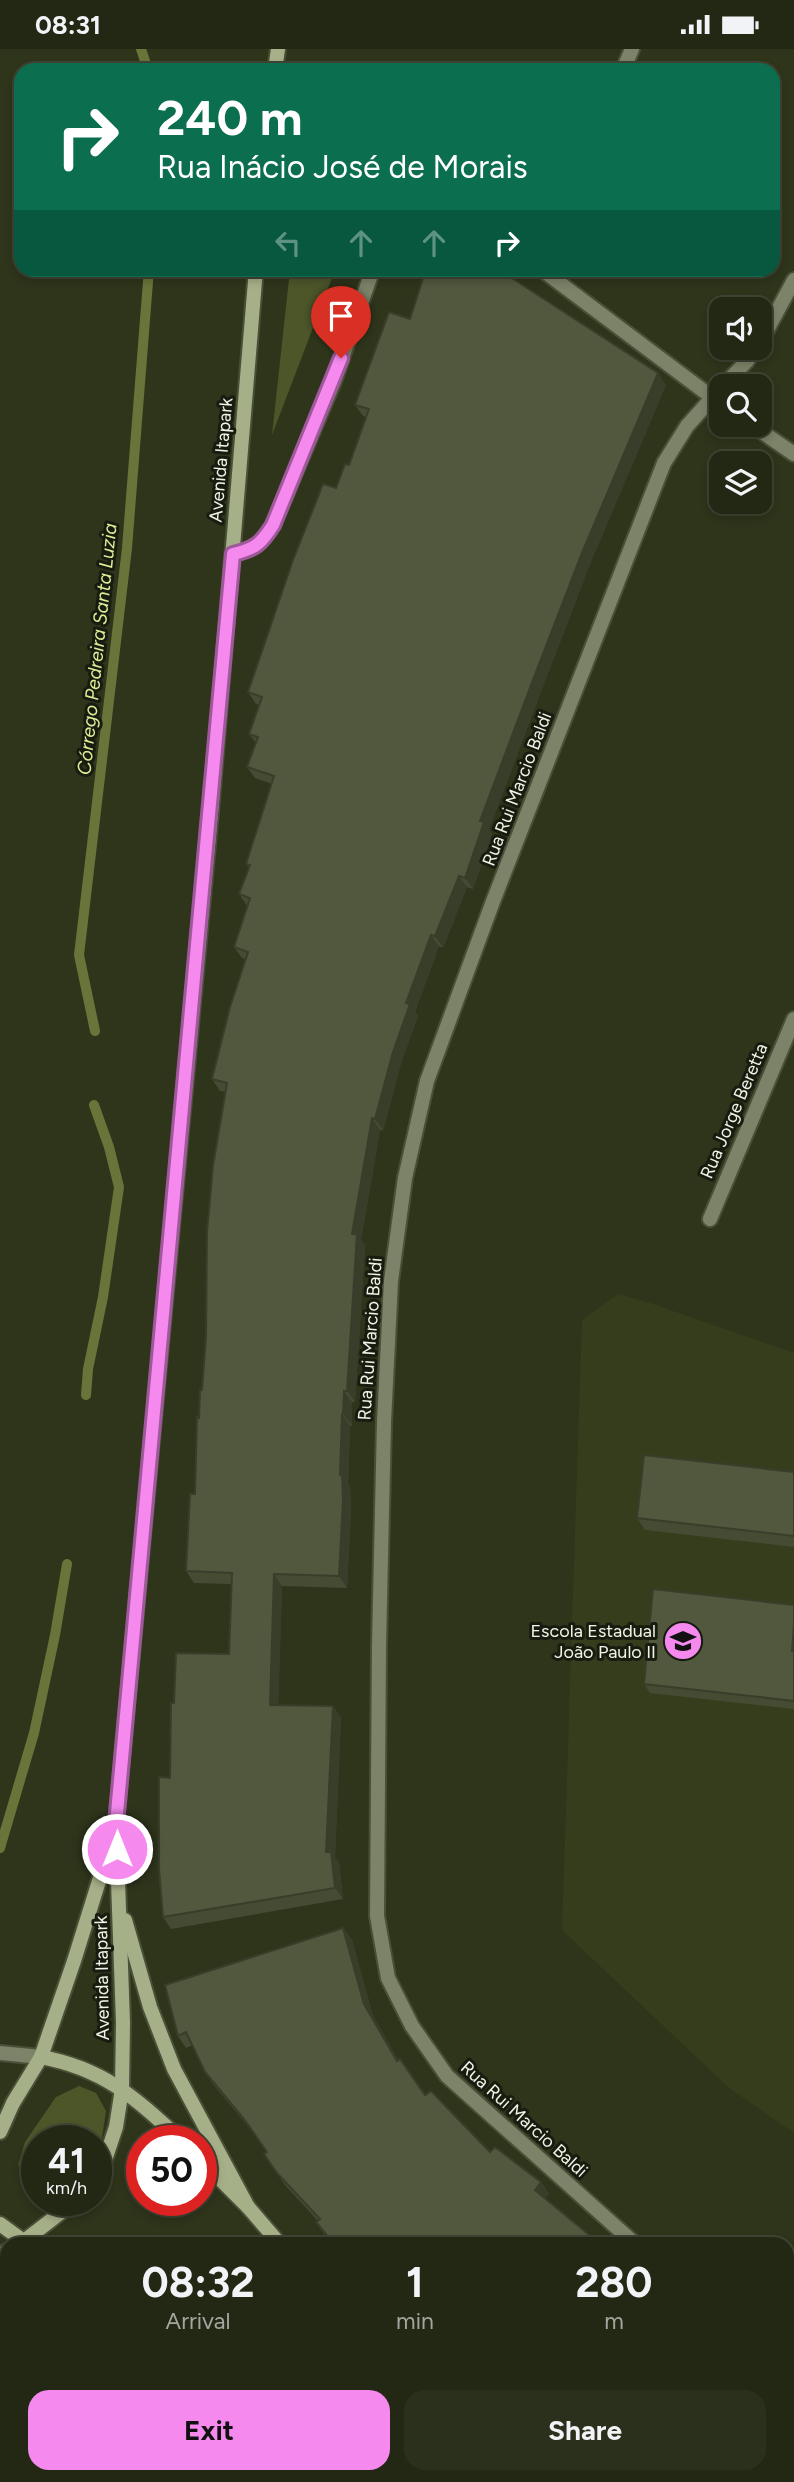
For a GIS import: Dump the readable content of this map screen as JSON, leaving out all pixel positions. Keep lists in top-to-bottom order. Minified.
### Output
{"streets":{"main road":["Avenida Itapark"],"street":["Rua Rui Marcio Baldi","Rua Jorge Beretta"]},"water":["Córrego Pedreira Santa Luzia"],"places":{"school or university":["Escola Estadual João Paulo II"]},"page":{"status":"08:31","turn":["240 m","Rua Inácio José de Morais"],"speed":"41 km/h","limit":"50","eta":["08:32","Arrival","1","min","280","m"],"buttons":["Exit","Share"]}}
